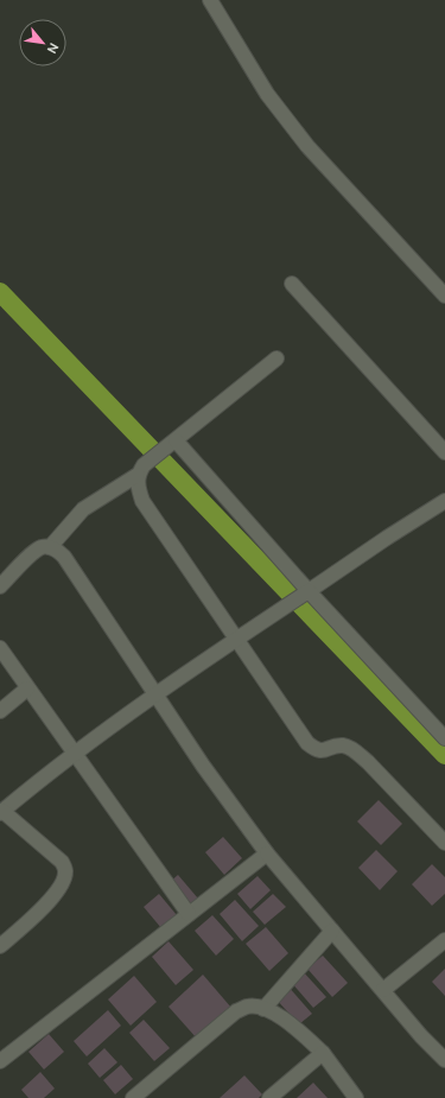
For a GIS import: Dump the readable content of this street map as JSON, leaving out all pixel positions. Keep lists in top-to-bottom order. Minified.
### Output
{"north":"bottom right"}
